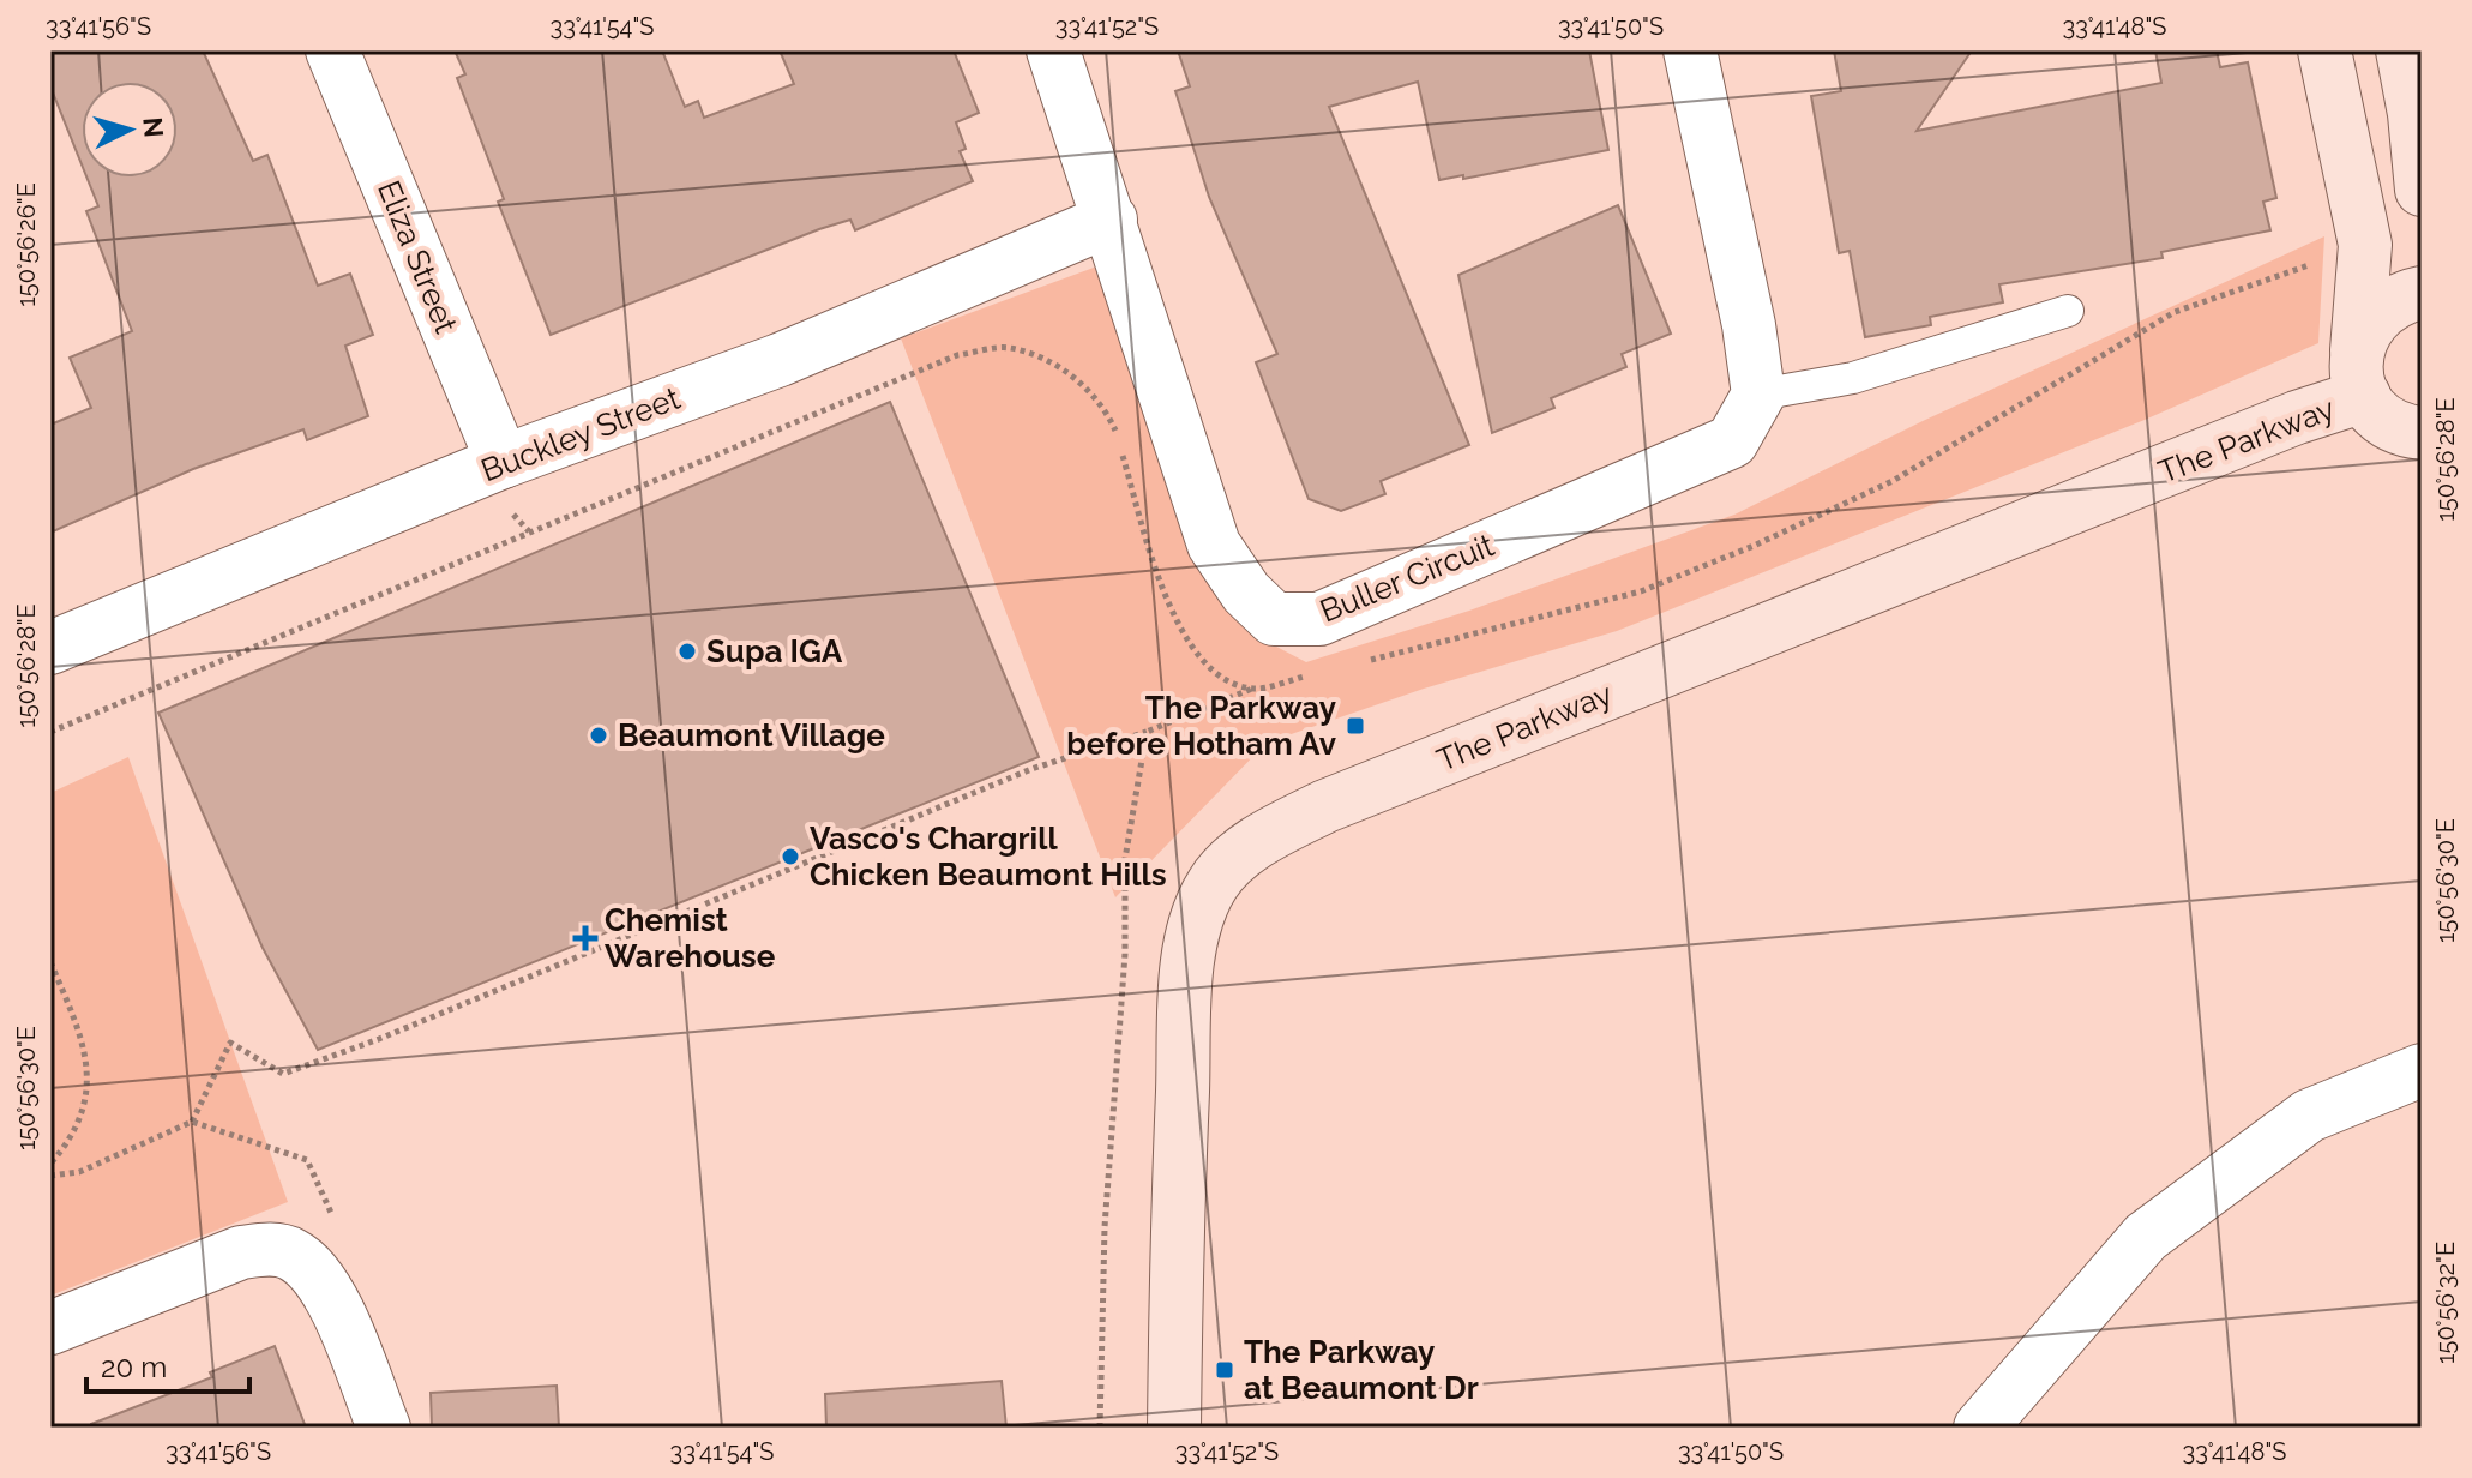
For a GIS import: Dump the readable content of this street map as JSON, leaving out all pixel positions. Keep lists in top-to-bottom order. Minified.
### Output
{"streets":{"street":["Eliza Street","Buckley Street","The Parkway","Buller Circuit"]},"crossings":[["Eliza Street","Buckley Street"],["Buckley Street","Buller Circuit"]],"places":{"other":["Supa IGA","Beaumont Village","Vasco's Chargrill Chicken Beaumont Hills"],"transit":["The Parkway before Hotham Av","The Parkway at Beaumont Dr"],"health":["Chemist Warehouse"]},"scale_bar":"20 m","north":"right","coordinates":["33°41'56\"S","33°41'54\"S","33°41'52\"S","33°41'50\"S","33°41'48\"S","150°56'26\"E","150°56'28\"E","150°56'30\"E","150°56'32\"E"]}
